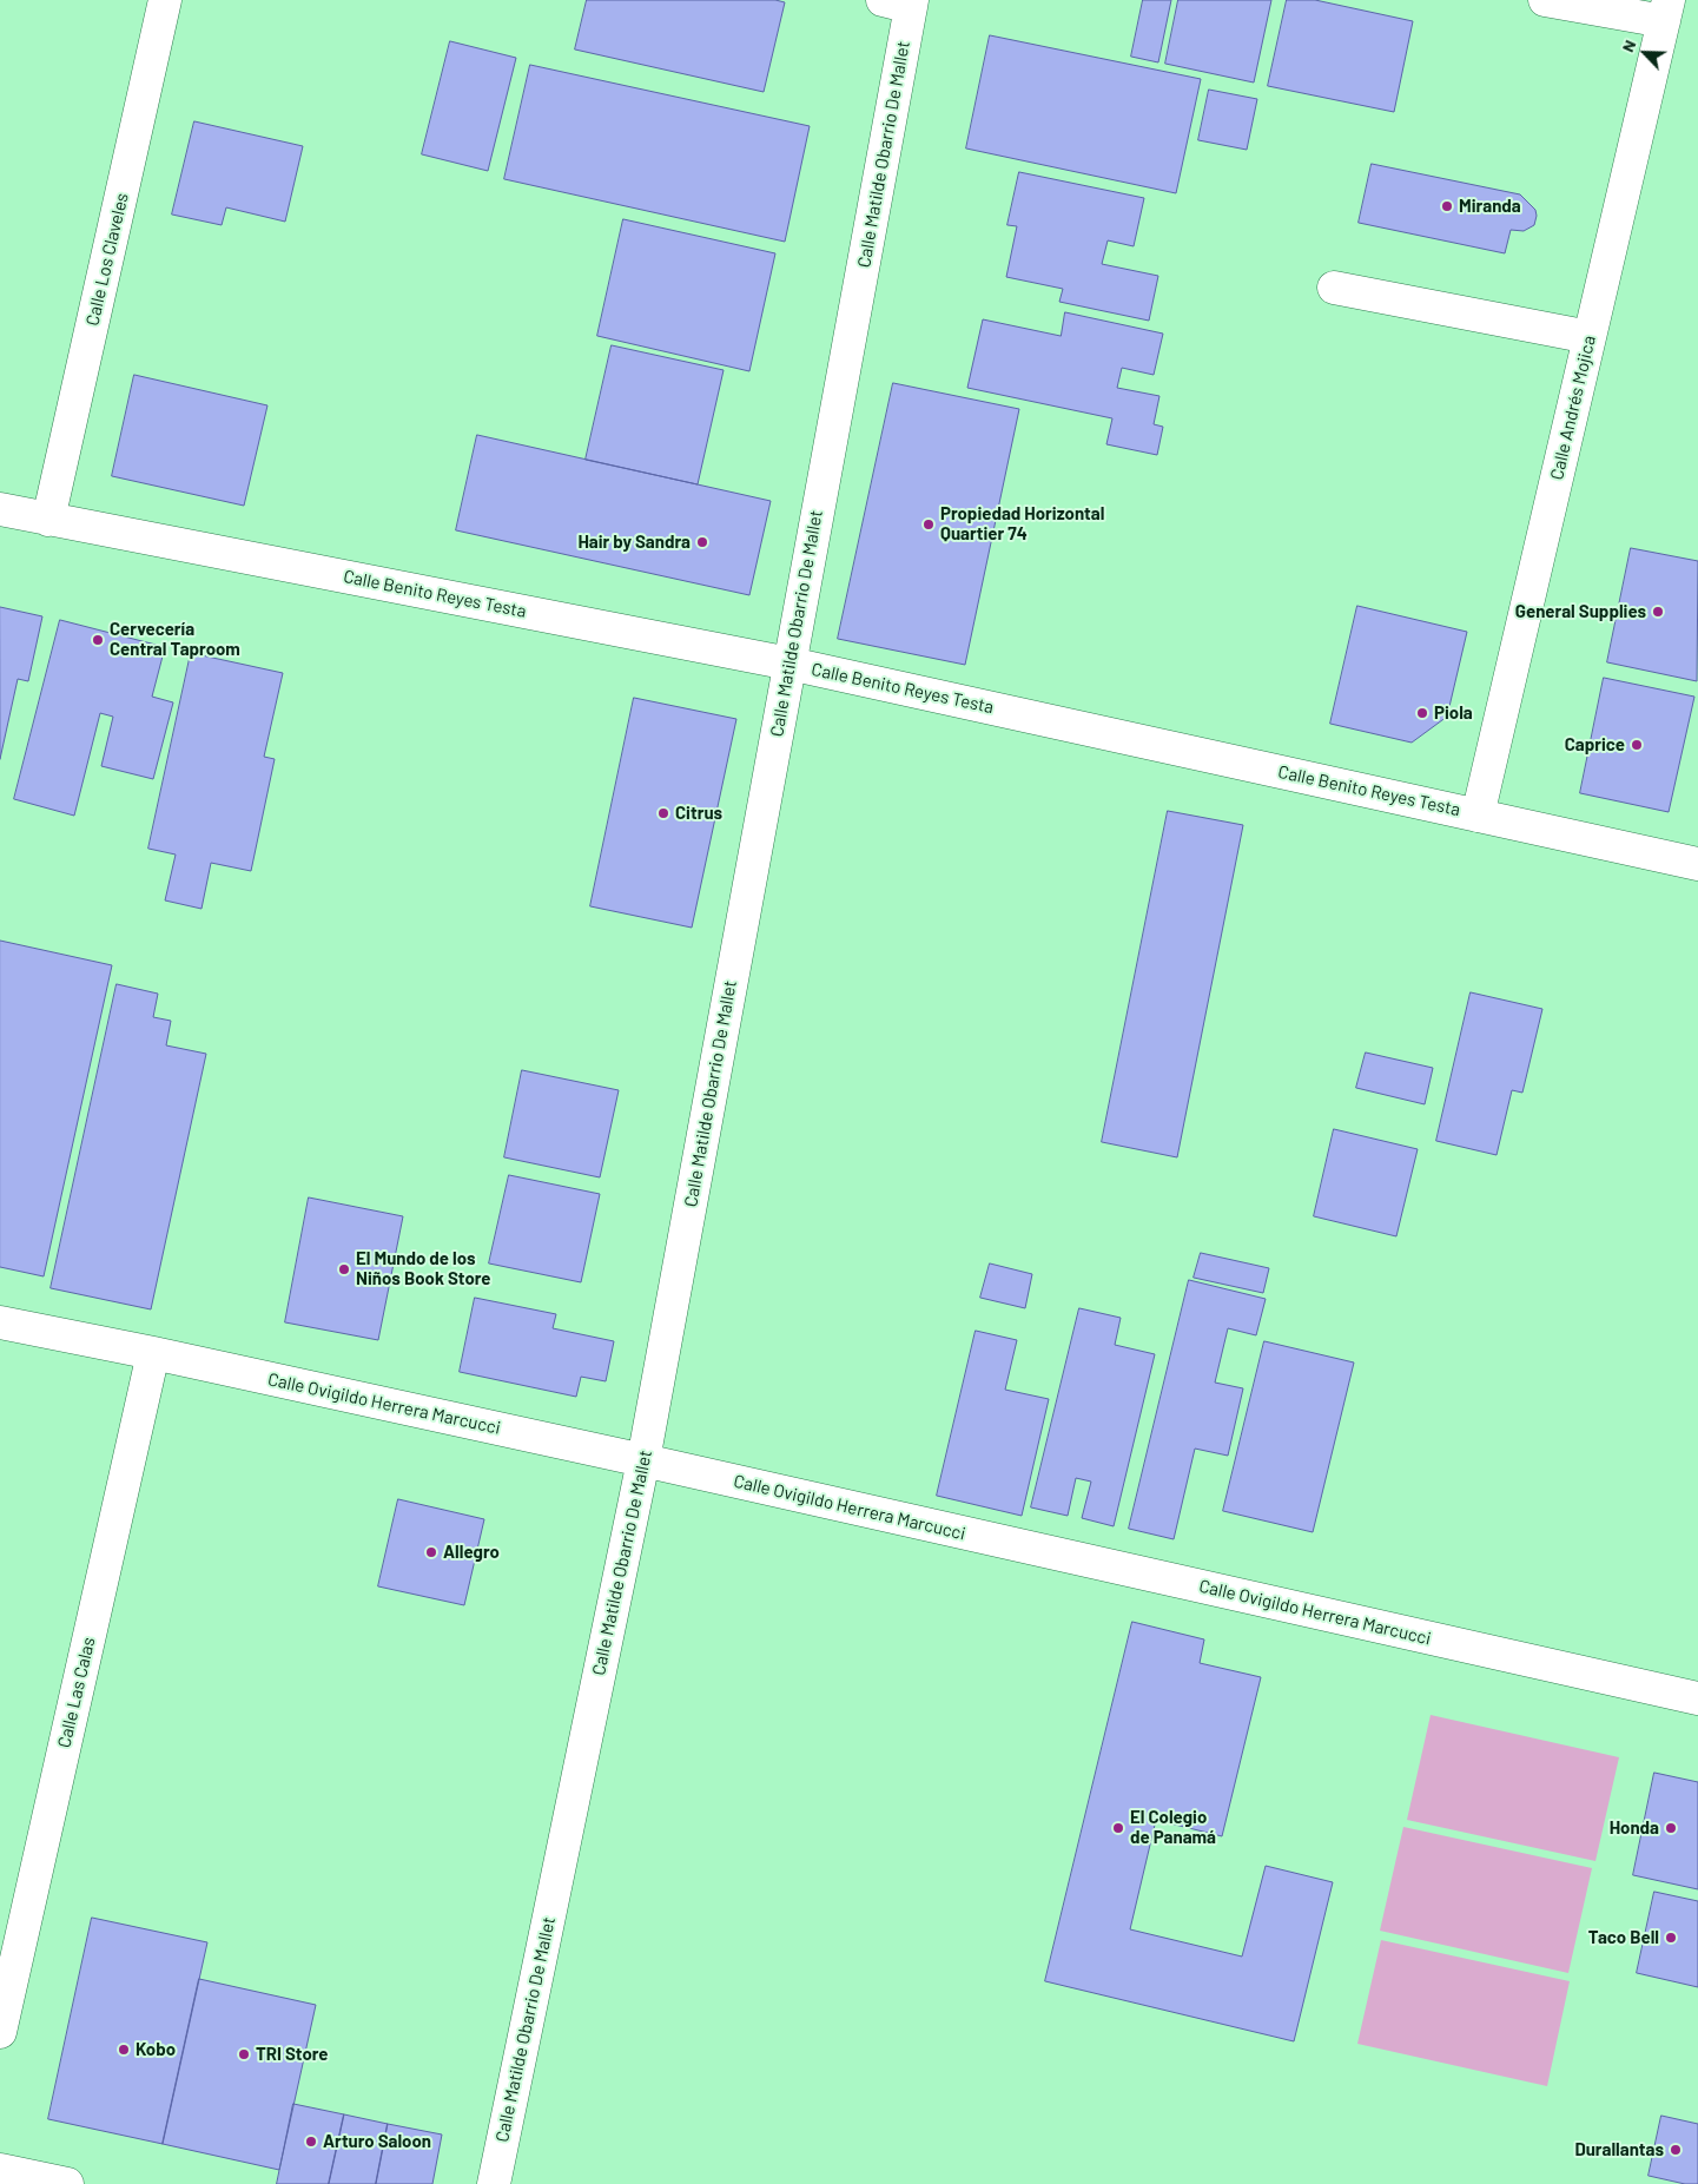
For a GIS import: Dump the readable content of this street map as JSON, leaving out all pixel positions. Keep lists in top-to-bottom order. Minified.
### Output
{"streets":{"street":["Calle Matilde Obarrio De Mallet","Calle Los Claveles","Calle Andrés Mojica","Calle Benito Reyes Testa","Calle Ovigildo Herrera Marcucci","Calle Las Calas"]},"crossings":[["Calle Matilde Obarrio De Mallet","Calle Benito Reyes Testa"],["Calle Matilde Obarrio De Mallet","Calle Ovigildo Herrera Marcucci"],["Calle Los Claveles","Calle Benito Reyes Testa"],["Calle Andrés Mojica","Calle Benito Reyes Testa"],["Calle Ovigildo Herrera Marcucci","Calle Las Calas"]],"places":["Miranda","Propiedad Horizontal Quartier 74","Hair by Sandra","General Supplies","Cervecería Central Taproom","Piola","Caprice","Citrus","El Mundo de los Niños Book Store","Allegro","El Colegio de Panamá","Honda","Taco Bell","Kobo","TRI Store","Arturo Saloon","Durallantas"],"north":"top left"}
